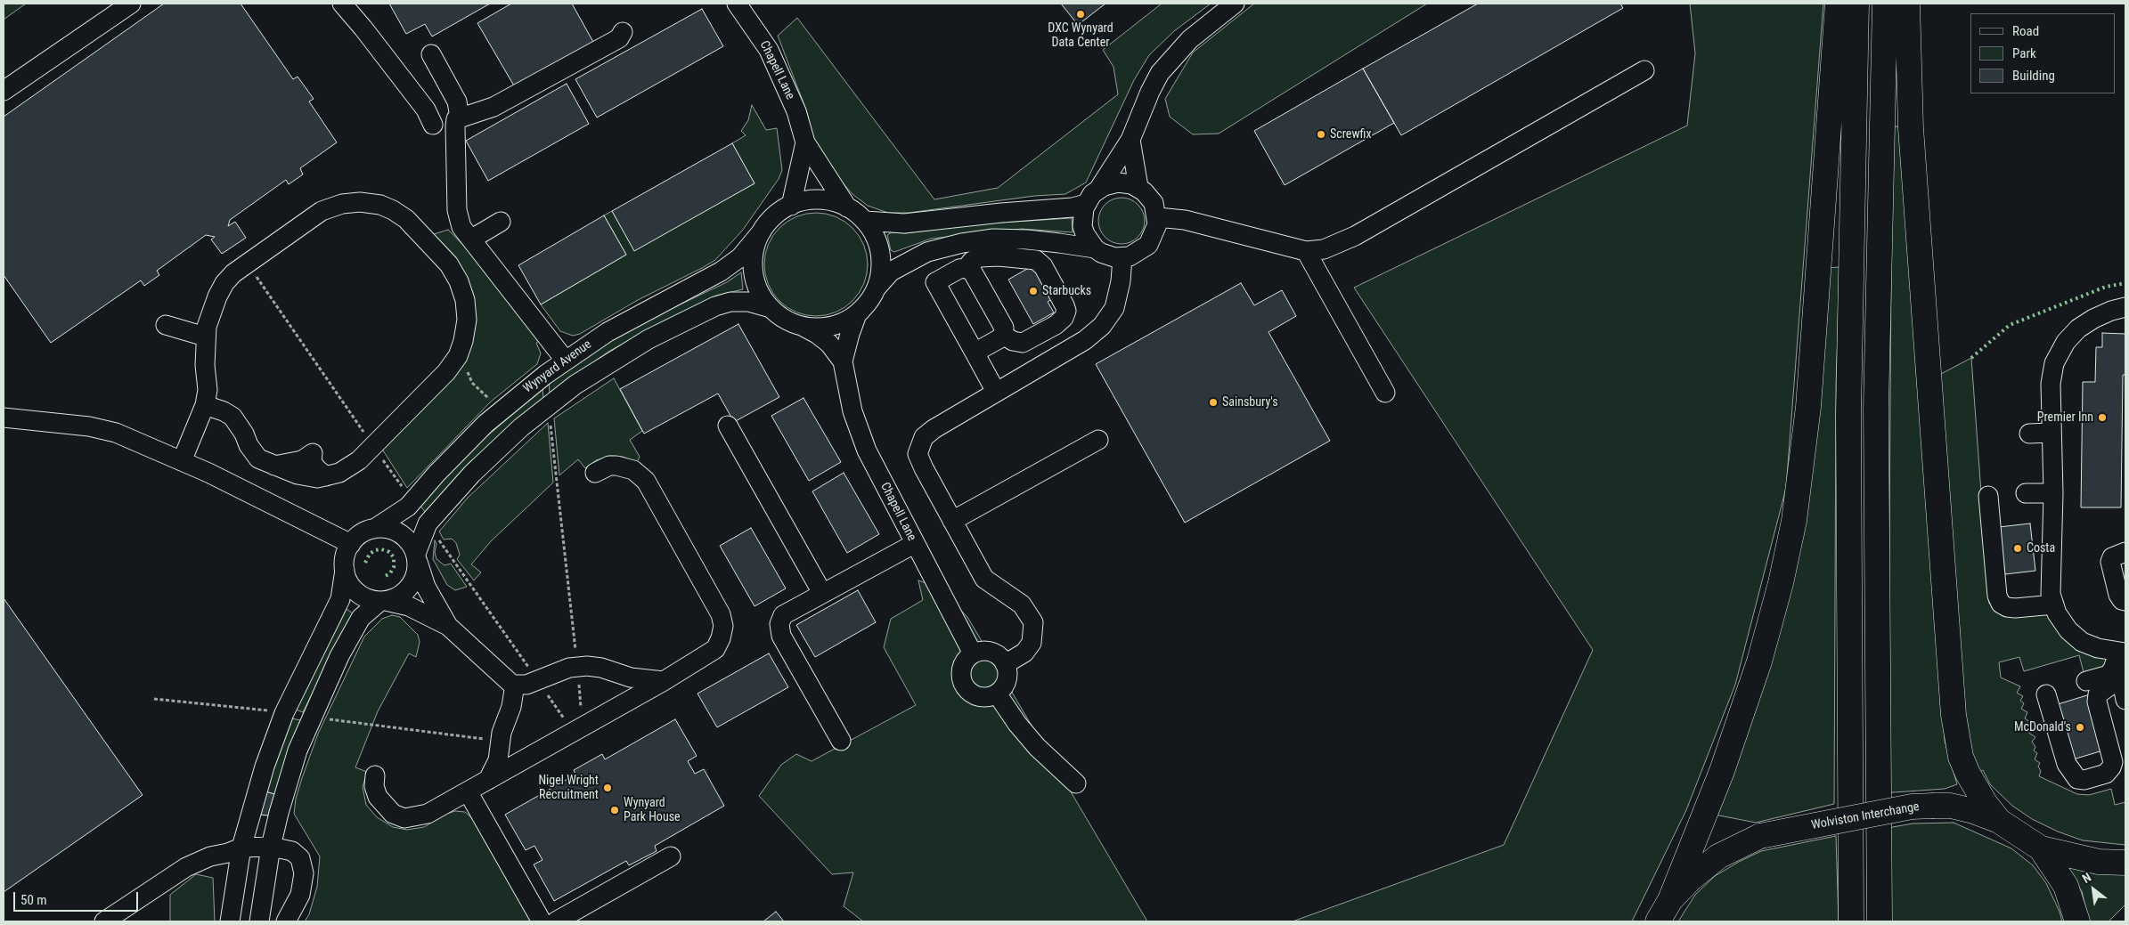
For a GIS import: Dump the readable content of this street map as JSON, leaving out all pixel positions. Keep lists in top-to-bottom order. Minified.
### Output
{"streets":{"highway":["Wolviston Interchange"],"street":["Chapell Lane","Wynyard Avenue"]},"crossings":[["Chapell Lane","Wynyard Avenue"]],"places":["DXC Wynyard Data Center","Screwfix","Starbucks","Sainsbury's","Premier Inn","Costa","McDonald's","Nigel Wright Recruitment","Wynyard Park House"],"legend":["Road","Park","Building"],"scale_bar":"50 m","north":"top left"}
